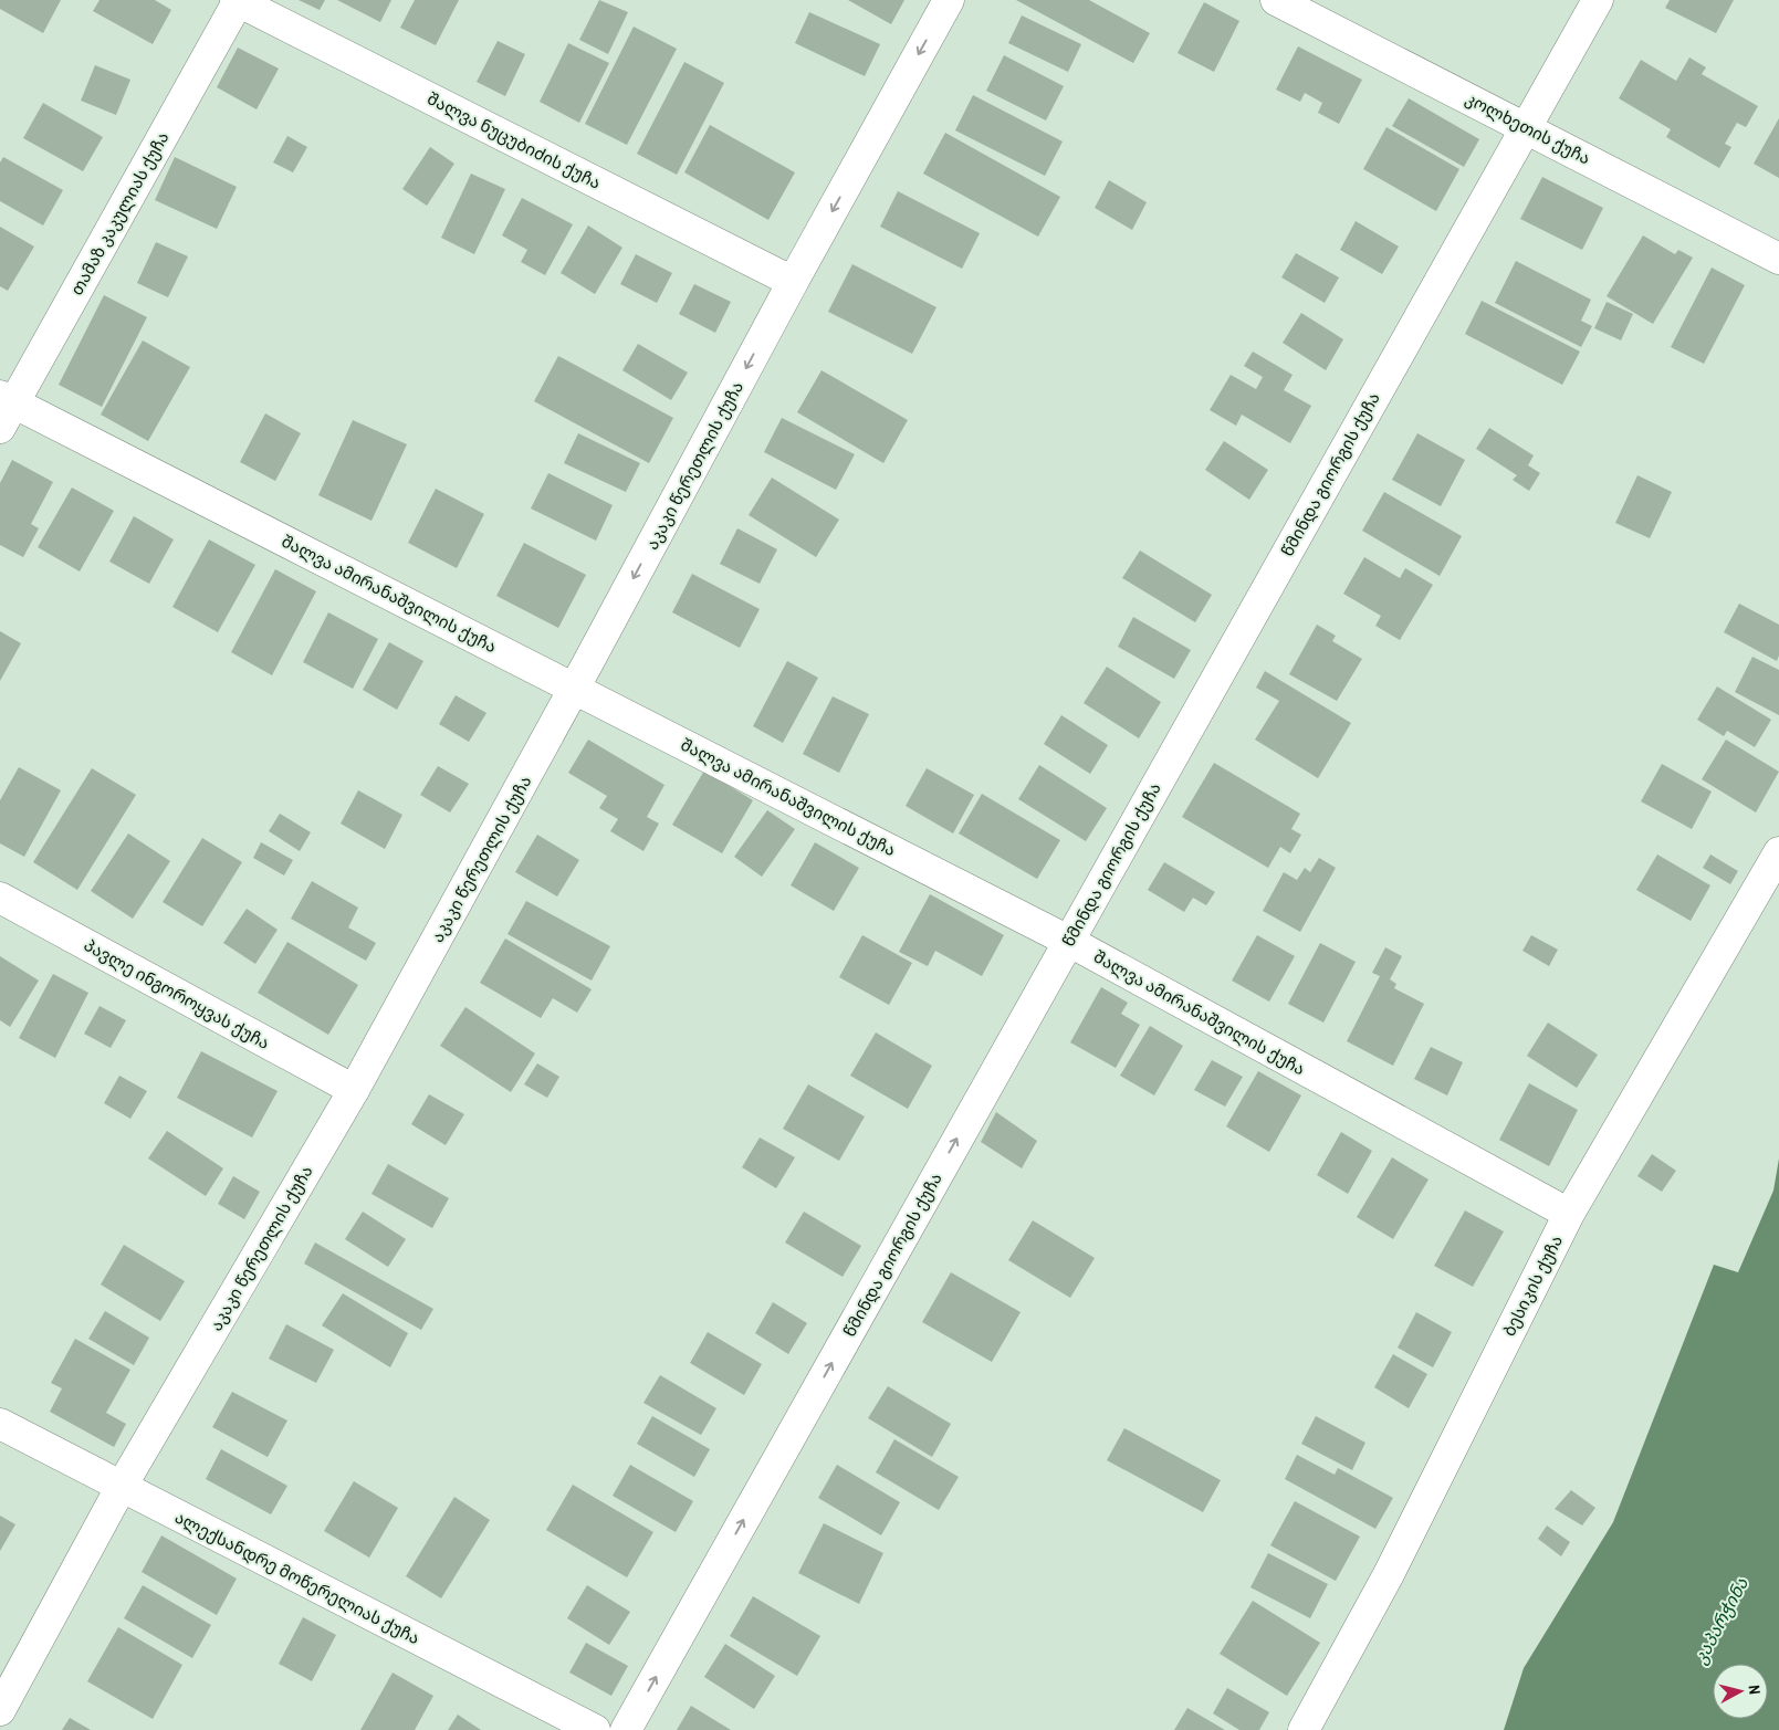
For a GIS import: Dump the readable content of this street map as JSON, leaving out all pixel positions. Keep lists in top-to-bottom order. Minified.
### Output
{"streets":{"street":["კოლხეთის ქუჩა","შალვა ნუცუბიძის ქუჩა","თამაზ კაკულიას ქუჩა","აკაკი წერეთლის ქუჩა","წმინდა გიორგის ქუჩა","შალვა ამირანაშვილის ქუჩა","პავლე ინგოროყვას ქუჩა","ბესიკის ქუჩა","ალექსანდრე მოწერელიას ქუჩა"]},"crossings":[["კოლხეთის ქუჩა","წმინდა გიორგის ქუჩა"],["შალვა ნუცუბიძის ქუჩა","თამაზ კაკულიას ქუჩა"],["შალვა ნუცუბიძის ქუჩა","აკაკი წერეთლის ქუჩა"],["თამაზ კაკულიას ქუჩა","შალვა ამირანაშვილის ქუჩა"],["აკაკი წერეთლის ქუჩა","შალვა ამირანაშვილის ქუჩა"],["აკაკი წერეთლის ქუჩა","პავლე ინგოროყვას ქუჩა"],["აკაკი წერეთლის ქუჩა","ალექსანდრე მოწერელიას ქუჩა"],["წმინდა გიორგის ქუჩა","შალვა ამირანაშვილის ქუჩა"],["შალვა ამირანაშვილის ქუჩა","ბესიკის ქუჩა"]],"one_way":["აკაკი წერეთლის ქუჩა","წმინდა გიორგის ქუჩა"],"water":["კაპარჭინა"],"north":"right"}
